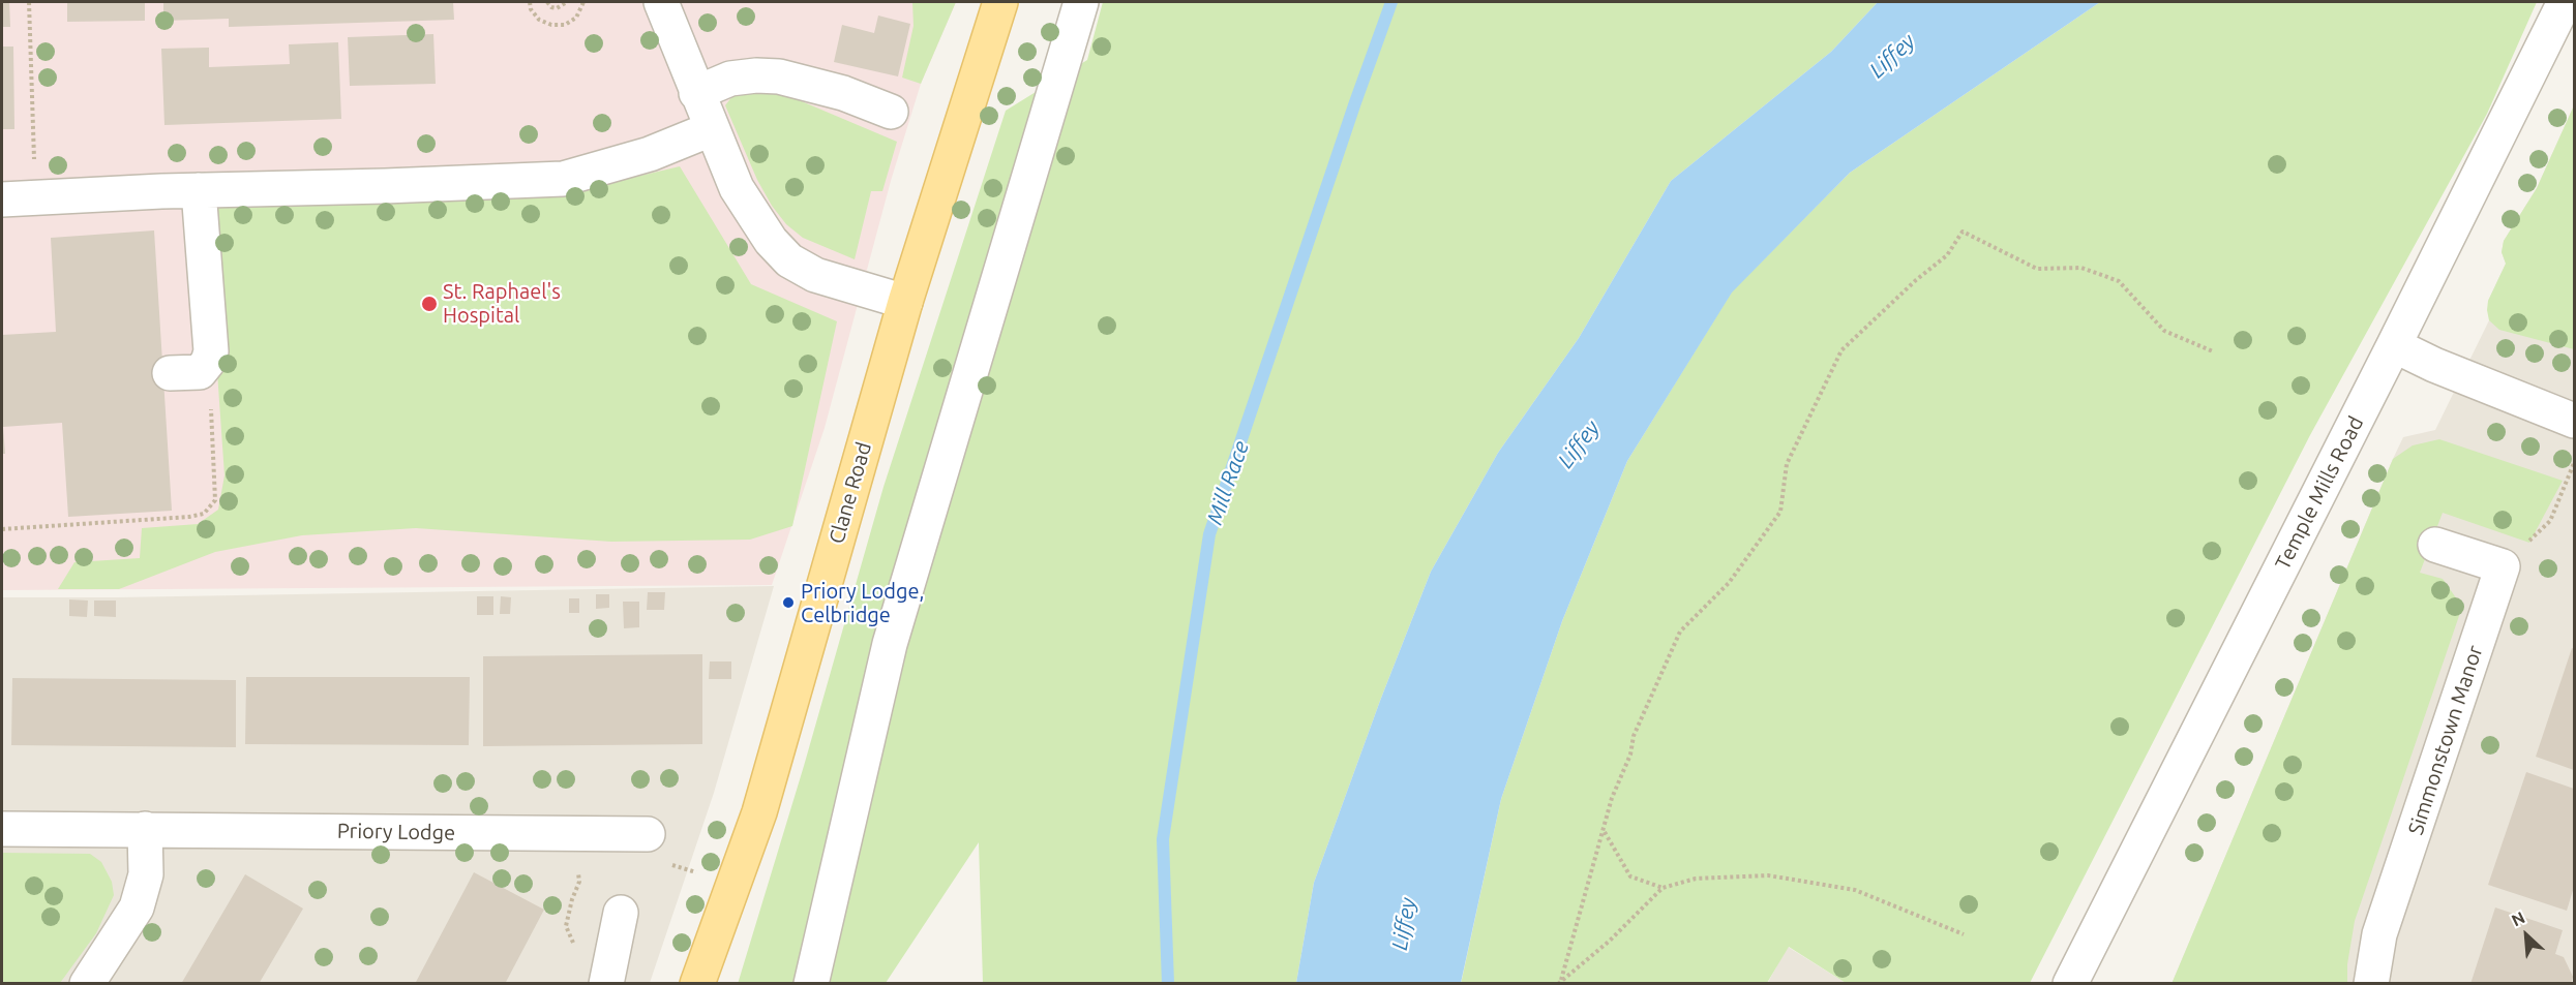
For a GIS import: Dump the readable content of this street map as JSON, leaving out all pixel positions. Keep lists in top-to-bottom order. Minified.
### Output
{"streets":{"main road":["Clane Road"],"street":["Temple Mills Road","Simmonstown Manor","Priory Lodge"]},"water":["Liffey","Mill Race"],"places":["St. Raphael's Hospital","Priory Lodge, Celbridge"],"north":"top left"}
